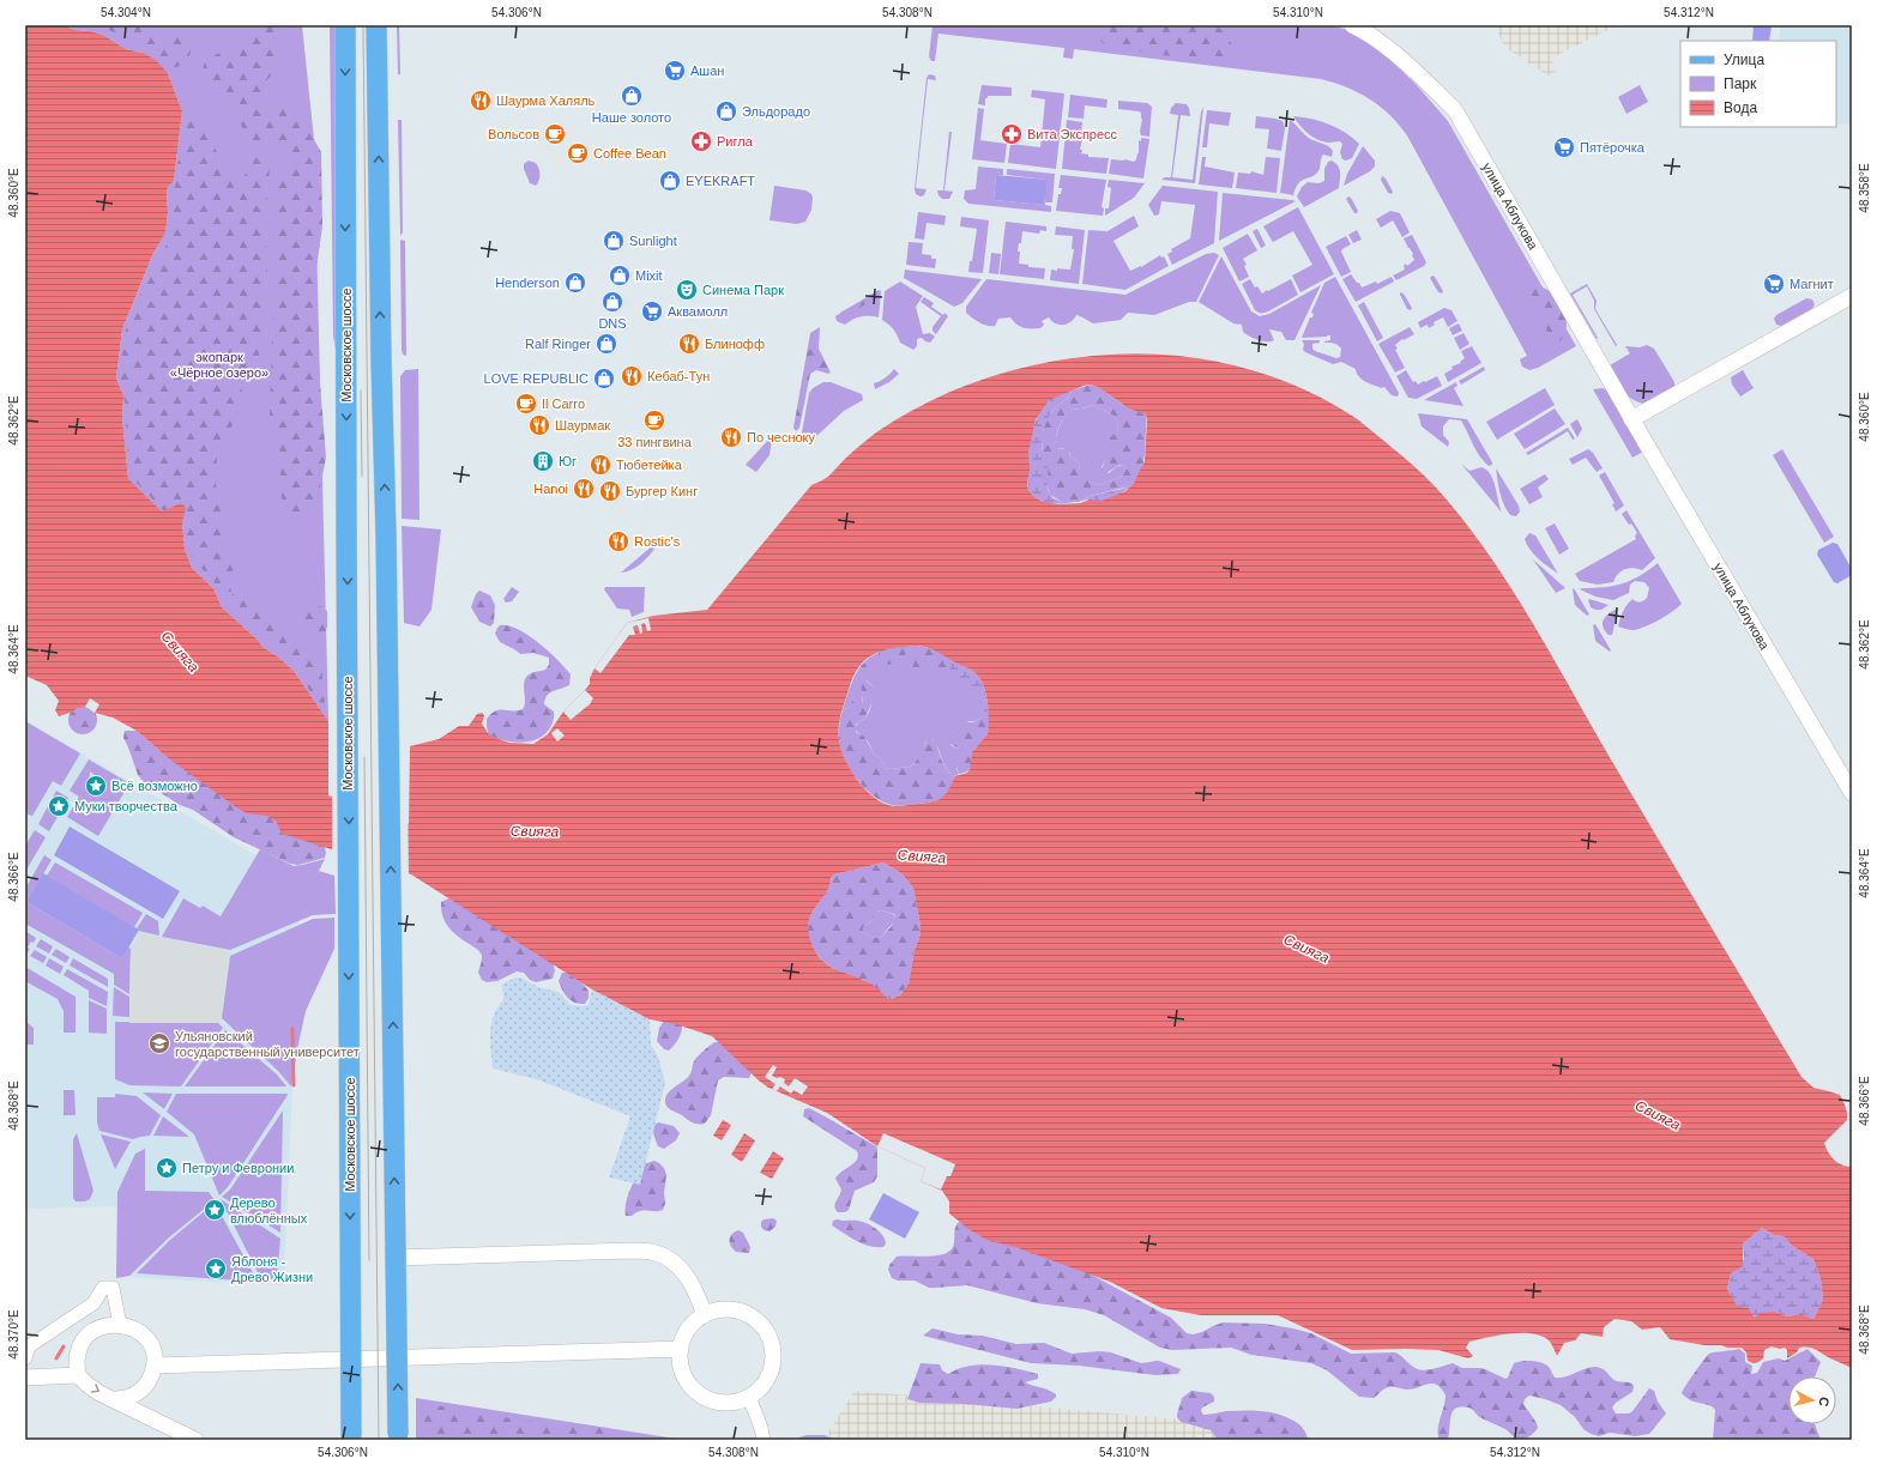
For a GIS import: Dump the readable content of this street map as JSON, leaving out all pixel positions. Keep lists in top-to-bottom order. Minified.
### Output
{"streets":{"main road":["Московское шоссе"],"street":["улица Аблукова"]},"water":["Свияга"],"parks":["экопарк «Чёрное озеро»"],"places":{"supermarket":["Ашан","Пятёрочка","Магнит","Аквамолл"],"shop":["Наше золото","Эльдорадо","EYEKRAFT","Sunlight","Mixit","Henderson","DNS","Ralf Ringer","LOVE REPUBLIC"],"restaurant":["Шаурма Халяль","Блинофф","Кебаб-Тун","Шаурмак","По чесноку","Тюбетейка","Hanoi","Бургер Кинг","Rostic's"],"cafe":["Вольсов","Coffee Bean","Il Carro","33 пингвина"],"pharmacy":["Вита Экспресс","Ригла"],"theatre":["Синема Парк"],"building":["Юг"],"place":["Всё возможно","Муки творчества","Петру и Февронии","Дерево влюблённых","Яблоня - Древо Жизни"],"school or university":["Ульяновский государственный университет"]},"legend":["Улица","Парк","Вода"],"north":"right","coordinates":["54.304°N","54.306°N","54.308°N","54.310°N","54.312°N","48.358°E","48.360°E","48.362°E","48.364°E","48.366°E","48.368°E","48.370°E"]}
